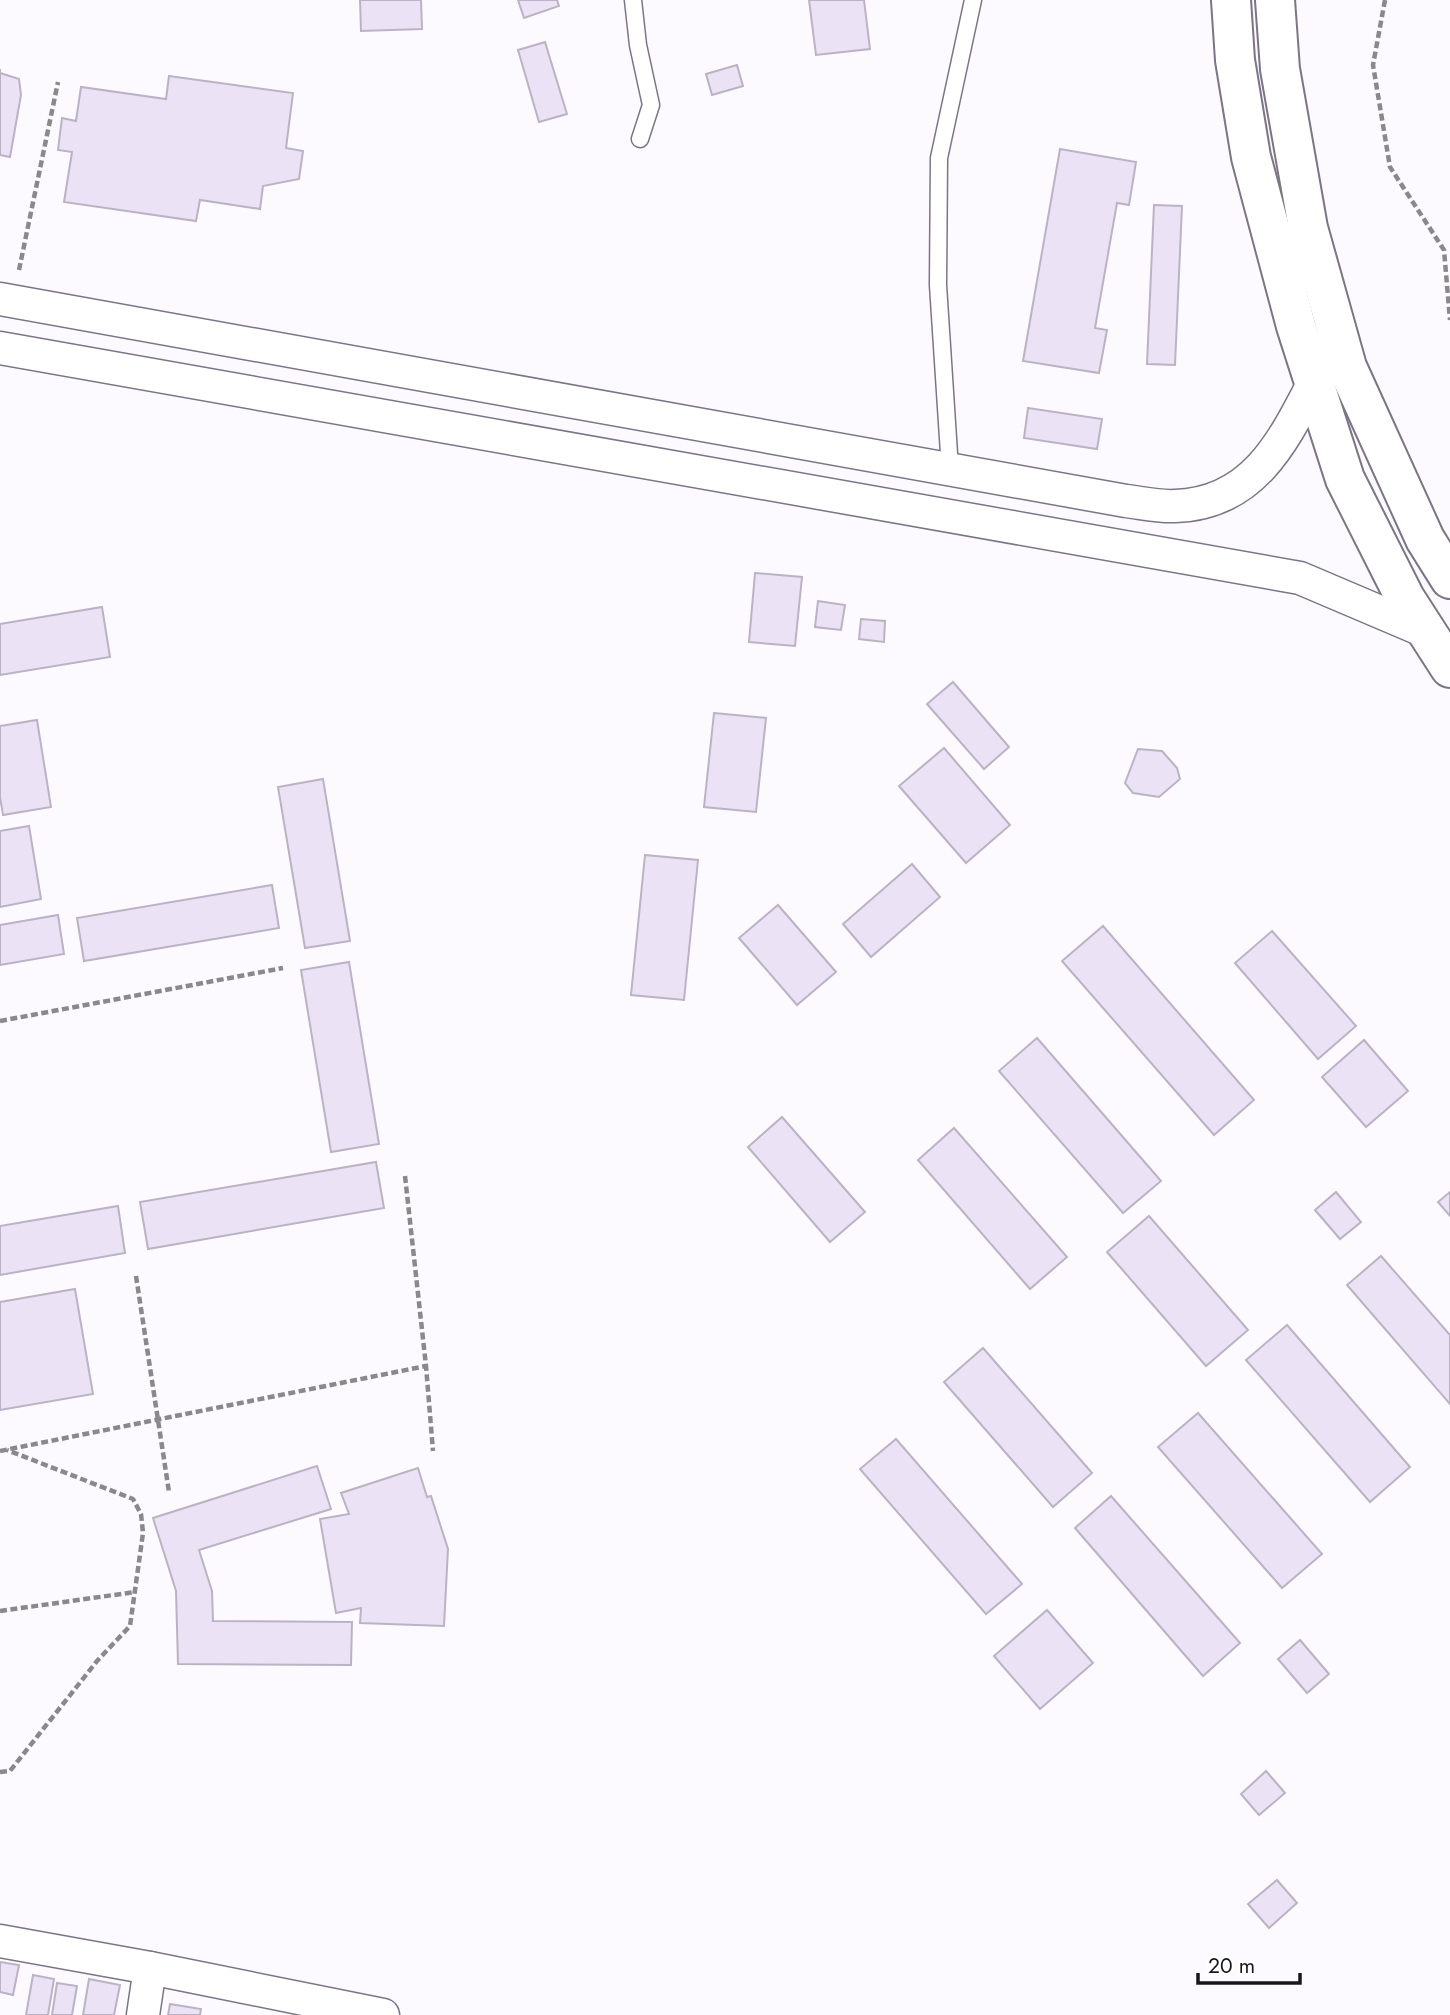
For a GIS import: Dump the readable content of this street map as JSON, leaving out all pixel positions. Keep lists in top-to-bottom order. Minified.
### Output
{"scale_bar":"20 m"}
